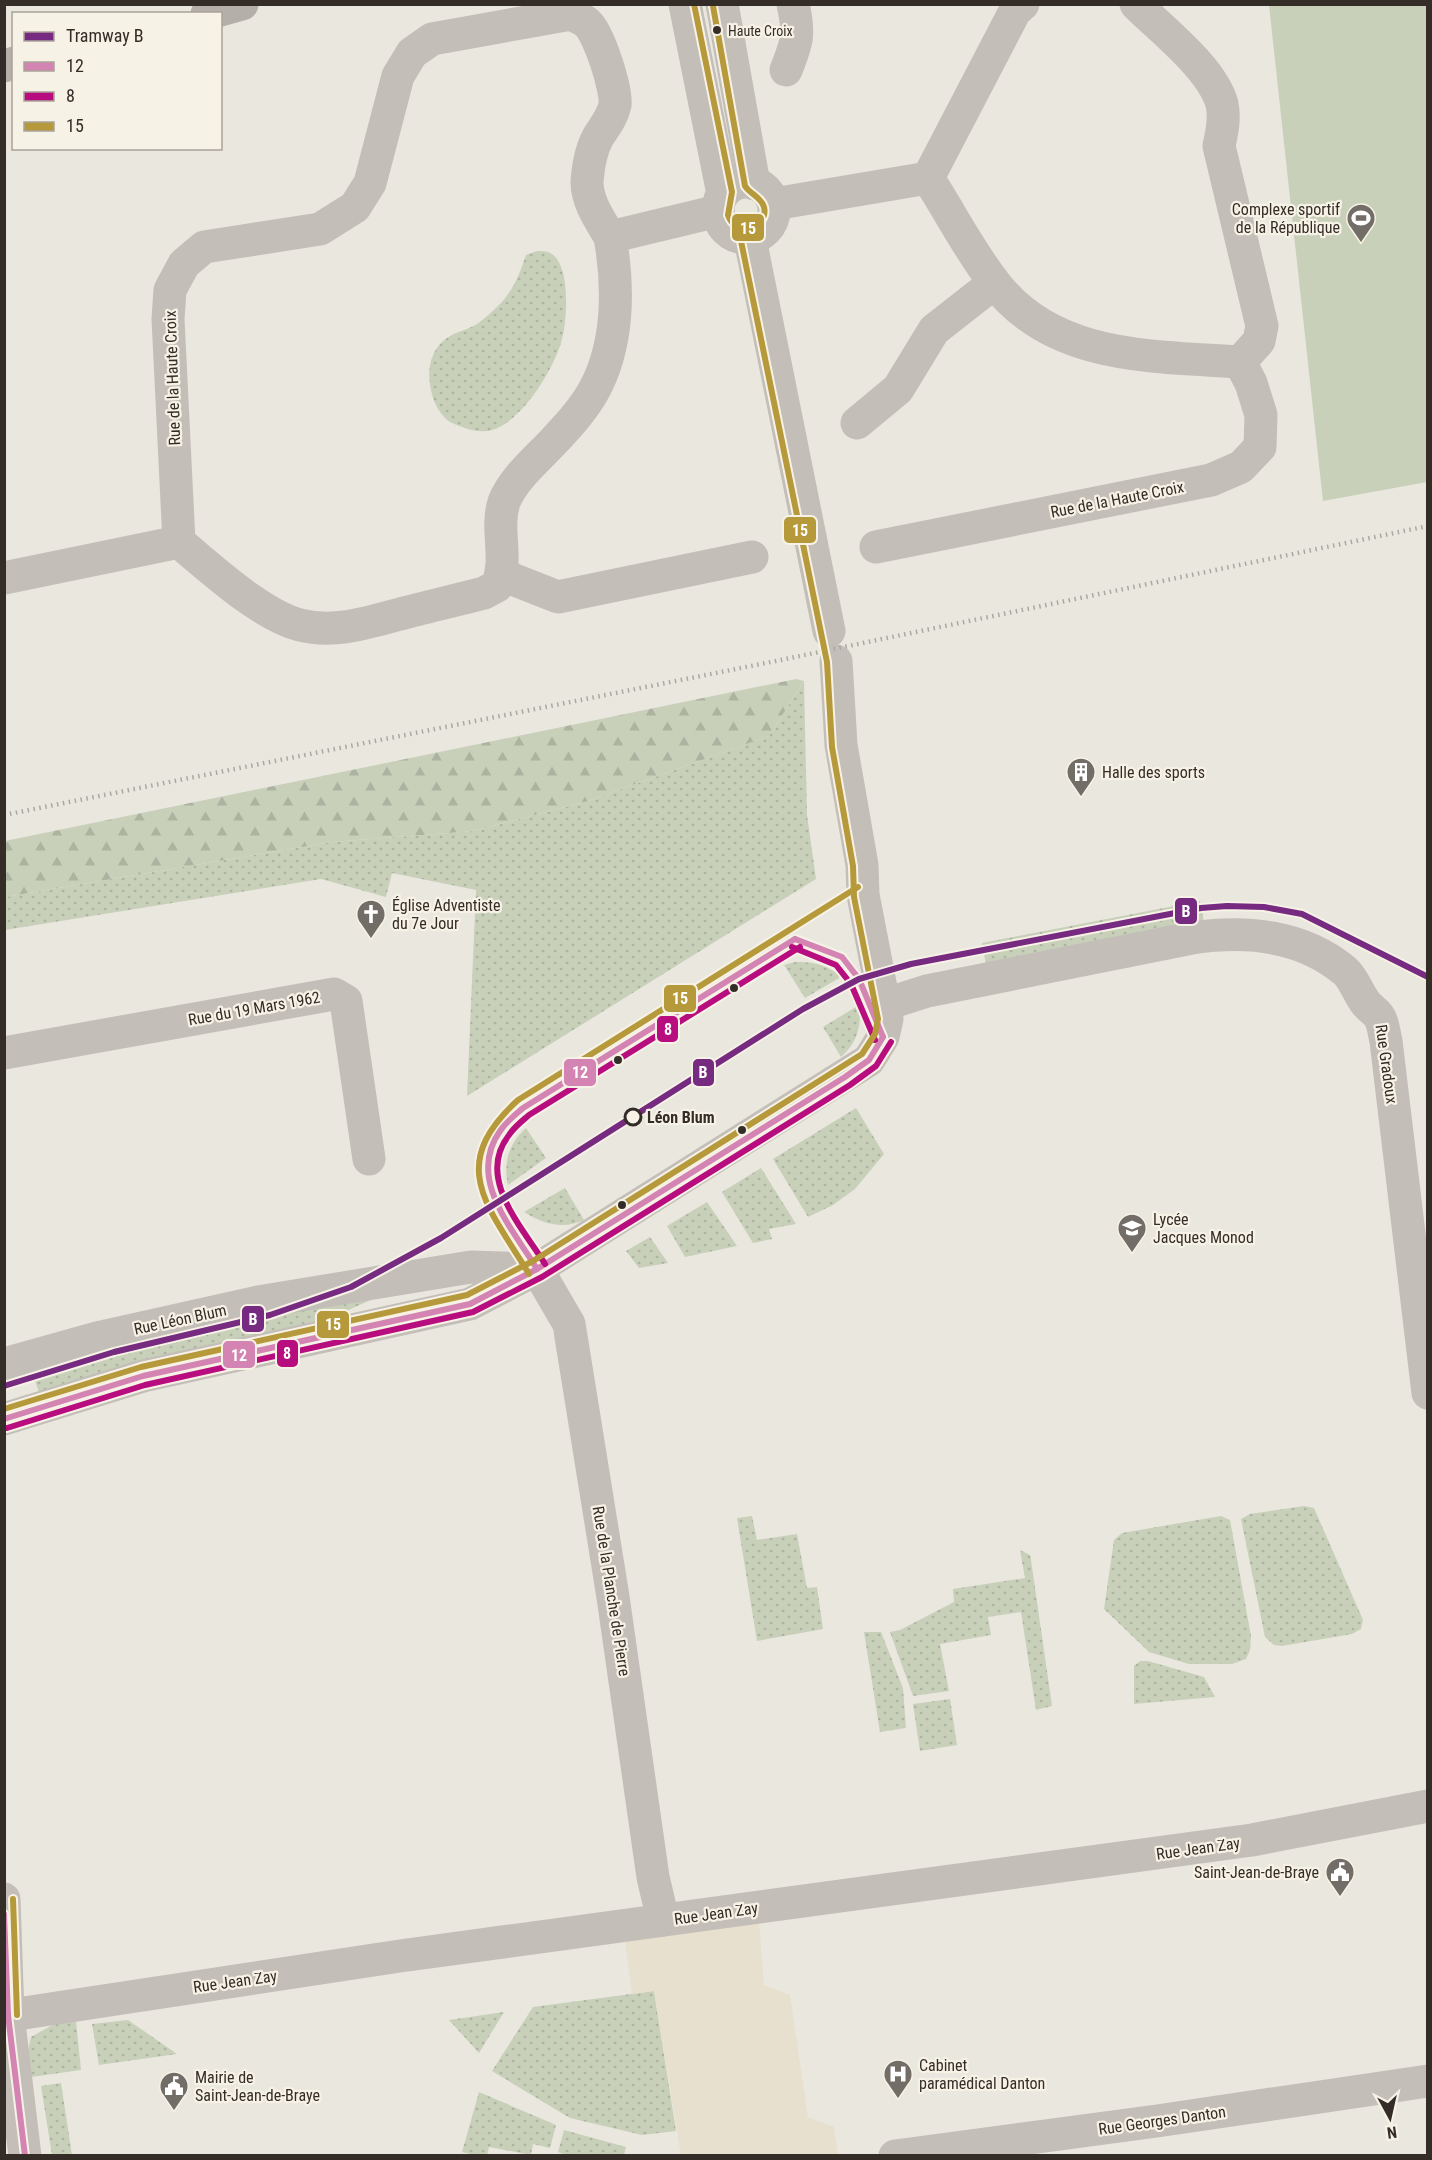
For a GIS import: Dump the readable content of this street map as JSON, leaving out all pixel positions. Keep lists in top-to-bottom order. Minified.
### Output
{"streets":{"street":["Rue de la Haute Croix","Rue du 19 Mars 1962","Rue Gradoux","Rue Léon Blum","Rue de la Planche de Pierre","Rue Jean Zay","Rue Georges Danton"]},"crossings":[["Rue Léon Blum","Rue de la Planche de Pierre"],["Rue de la Planche de Pierre","Rue Jean Zay"]],"places":{"other":["Haute Croix","Léon Blum"],"sports":["Complexe sportif de la République"],"building":["Halle des sports"],"church":["Église Adventiste du 7e Jour"],"school or university":["Lycée Jacques Monod"],"public building":["Saint-Jean-de-Braye","Mairie de Saint-Jean-de-Braye"],"hospital":["Cabinet paramédical Danton"]},"lines":["transit line 15","tram line B","transit line 12","transit line 8"],"legend":["Tramway B","12","8","15"],"north":"bottom"}
